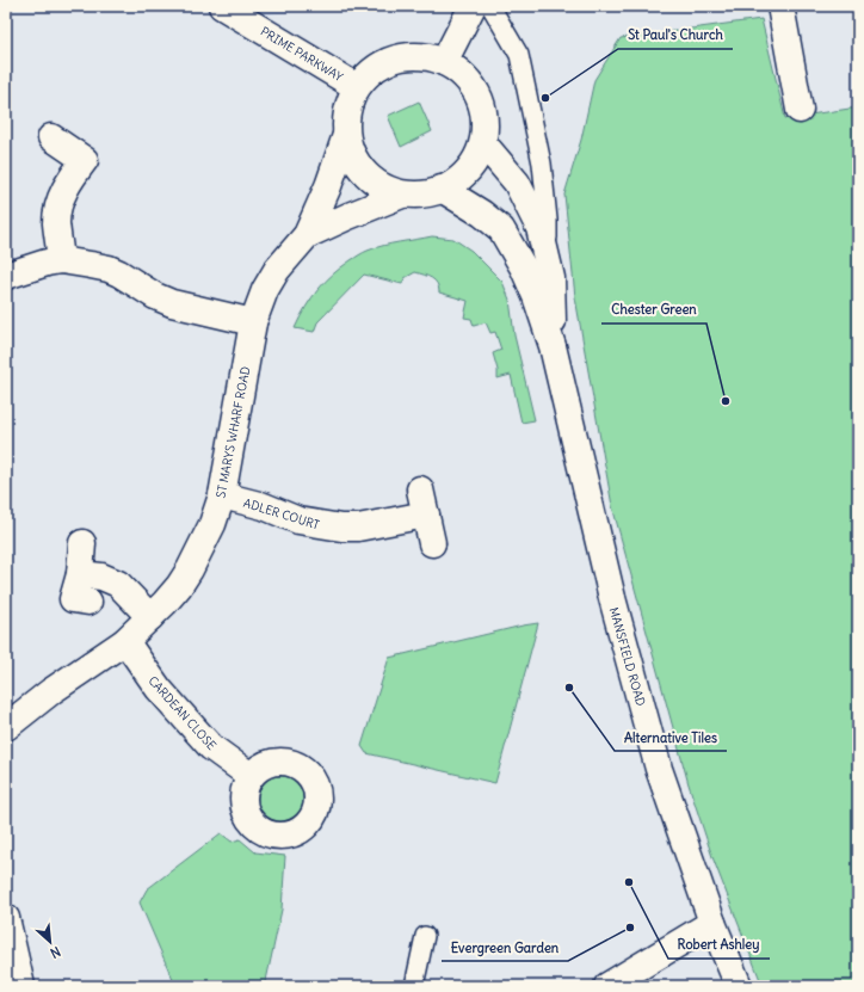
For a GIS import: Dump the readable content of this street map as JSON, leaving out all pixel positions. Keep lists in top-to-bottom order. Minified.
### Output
{"streets":{"street":["PRIME PARKWAY","ST MARYS WHARF ROAD","ADLER COURT","MANSFIELD ROAD","CARDEAN CLOSE"]},"crossings":[["PRIME PARKWAY","ST MARYS WHARF ROAD"],["PRIME PARKWAY","MANSFIELD ROAD"],["ST MARYS WHARF ROAD","ADLER COURT"],["ST MARYS WHARF ROAD","MANSFIELD ROAD"],["ST MARYS WHARF ROAD","CARDEAN CLOSE"]],"places":["St Paul's Church","Chester Green","Alternative Tiles","Robert Ashley","Evergreen Garden"],"north":"bottom right"}
